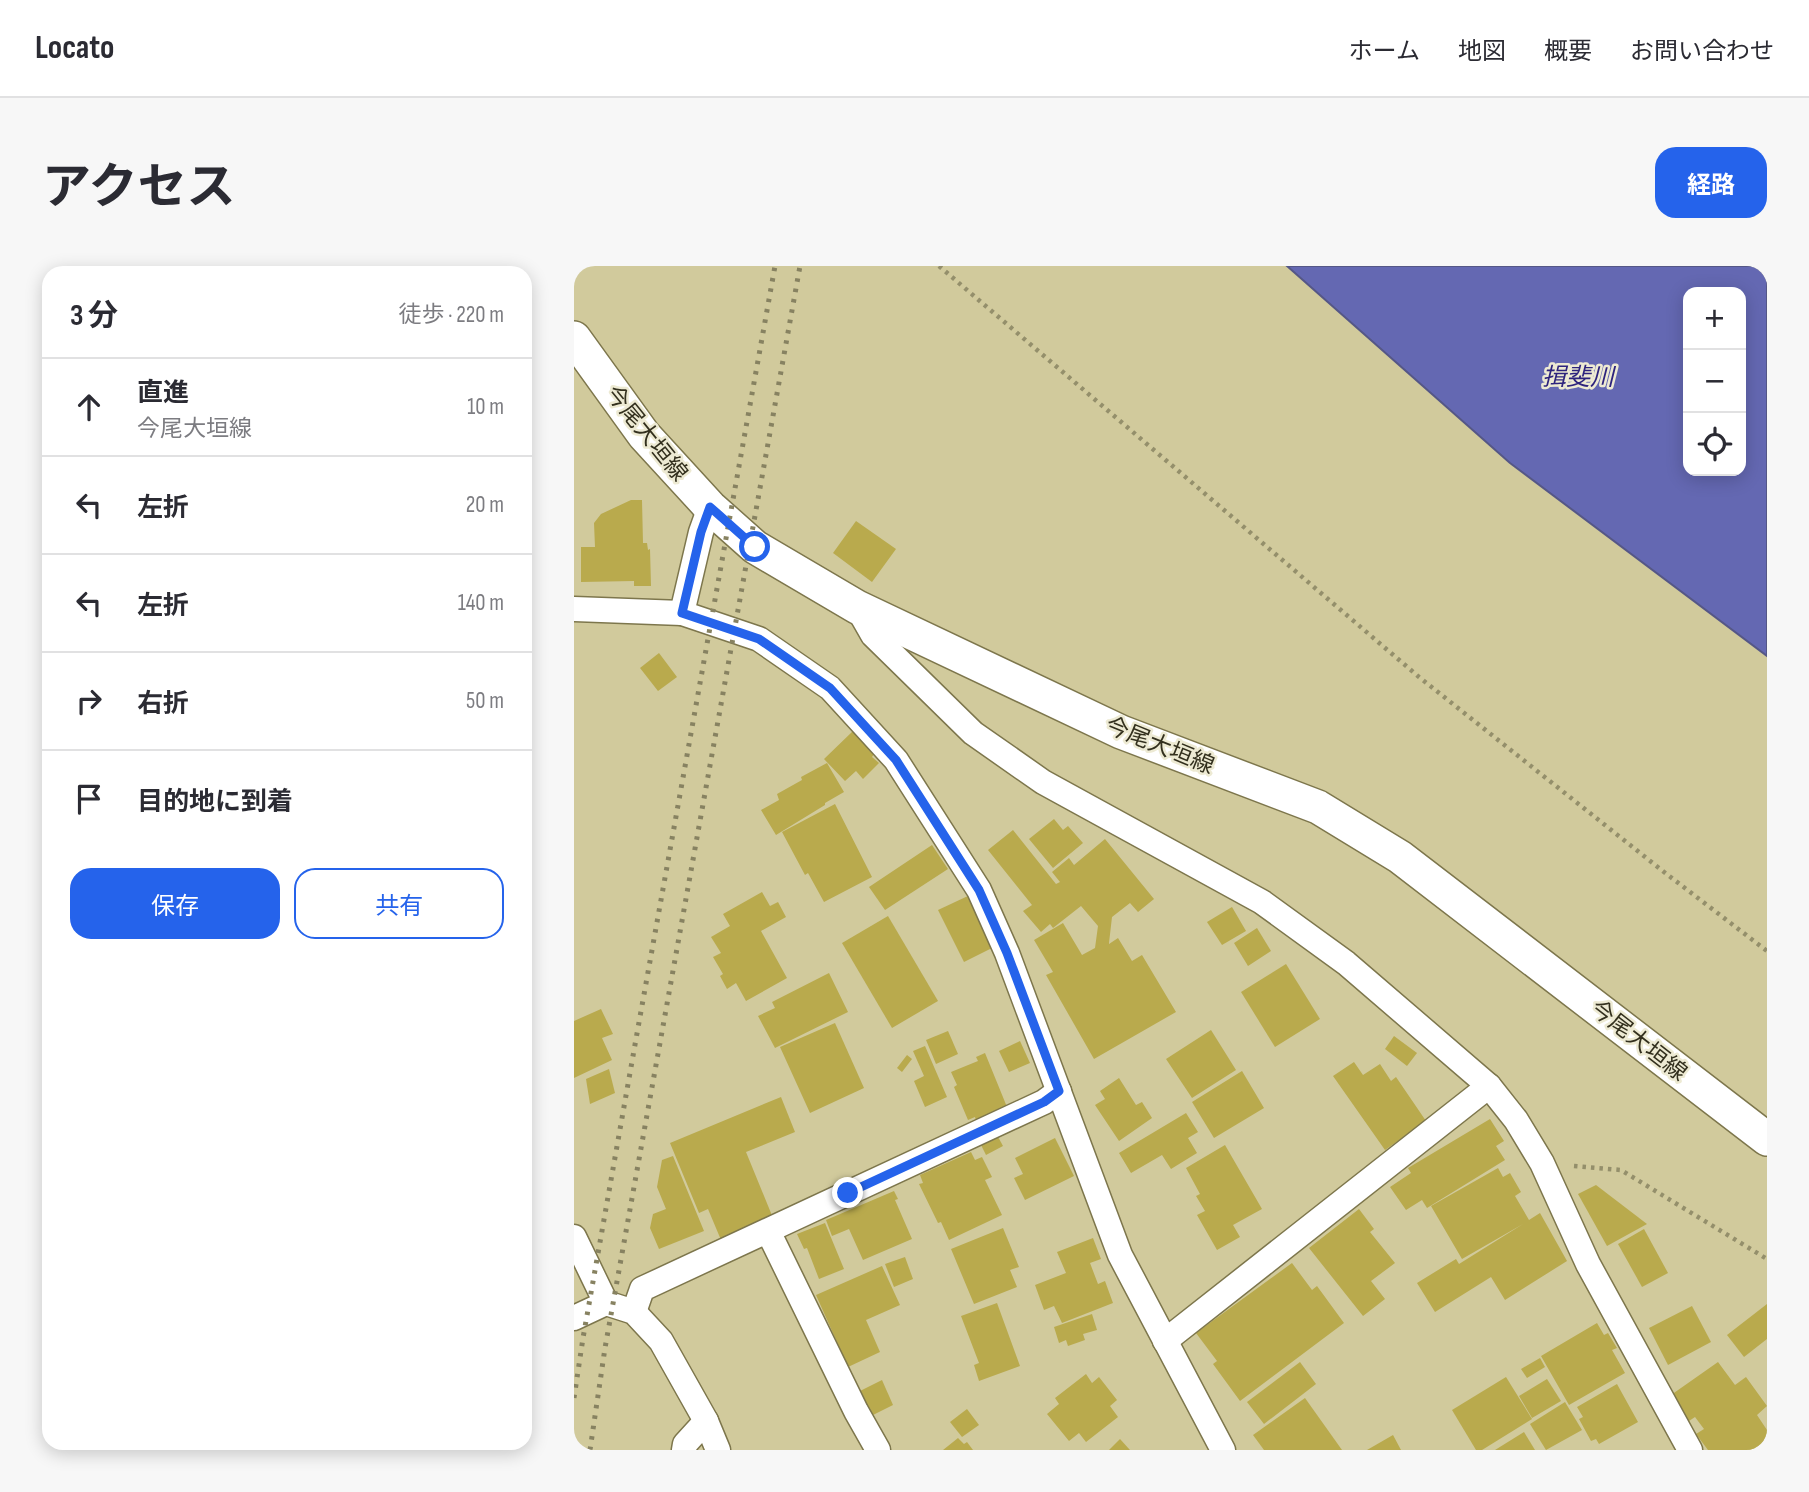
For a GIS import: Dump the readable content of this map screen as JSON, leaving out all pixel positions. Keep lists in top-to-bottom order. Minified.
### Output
{"streets":{"main road":["今尾大垣線"]},"water":["揖斐川"],"page":{"header":"Locato","nav":["ホーム","地図","概要","お問い合わせ"],"title":"アクセス","buttons":["経路",["保存","共有"]],"heading":["3 分","徒歩 · 220 m"],"map_buttons":["+","−"],"list":[["直進","今尾大垣線","10 m"],["左折","20 m"],["左折","140 m"],["右折","50 m"],"目的地に到着"]}}
